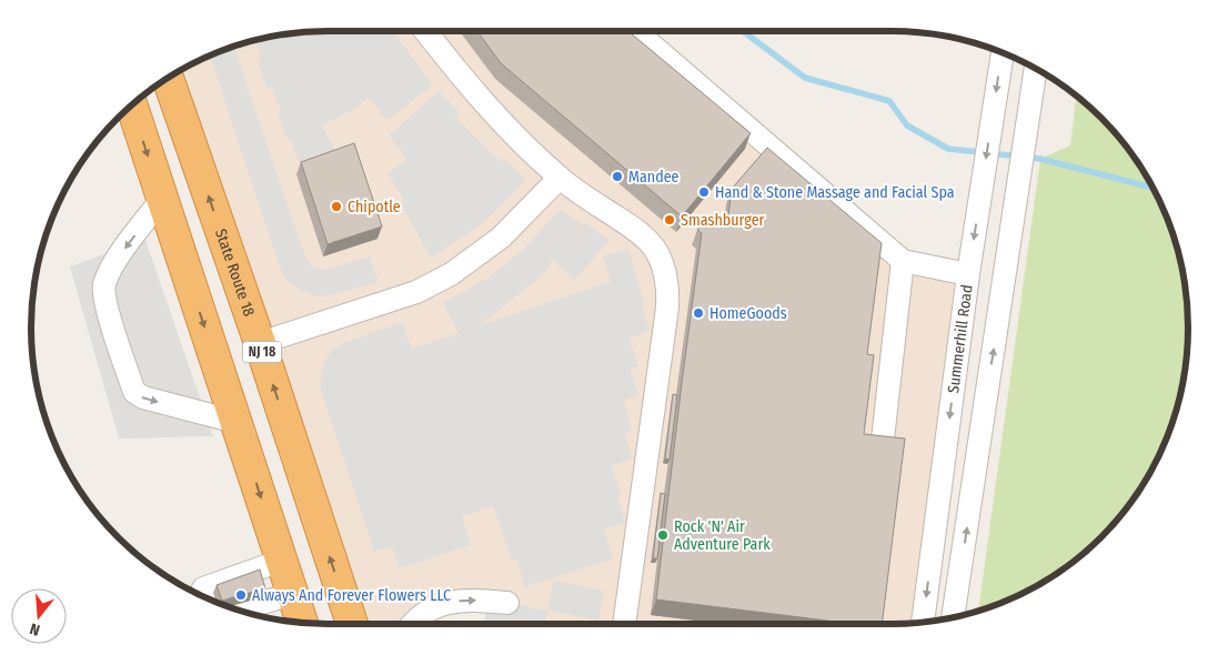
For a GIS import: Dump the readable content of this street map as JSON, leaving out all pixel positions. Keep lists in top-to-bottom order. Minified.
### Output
{"streets":{"highway":["State Route 18","NJ 18"],"street":["Summerhill Road"]},"places":["Mandee","Hand & Stone Massage and Facial Spa","Chipotle","Smashburger","HomeGoods","Rock 'N' Air Adventure Park","Always And Forever Flowers LLC"],"north":"bottom"}
